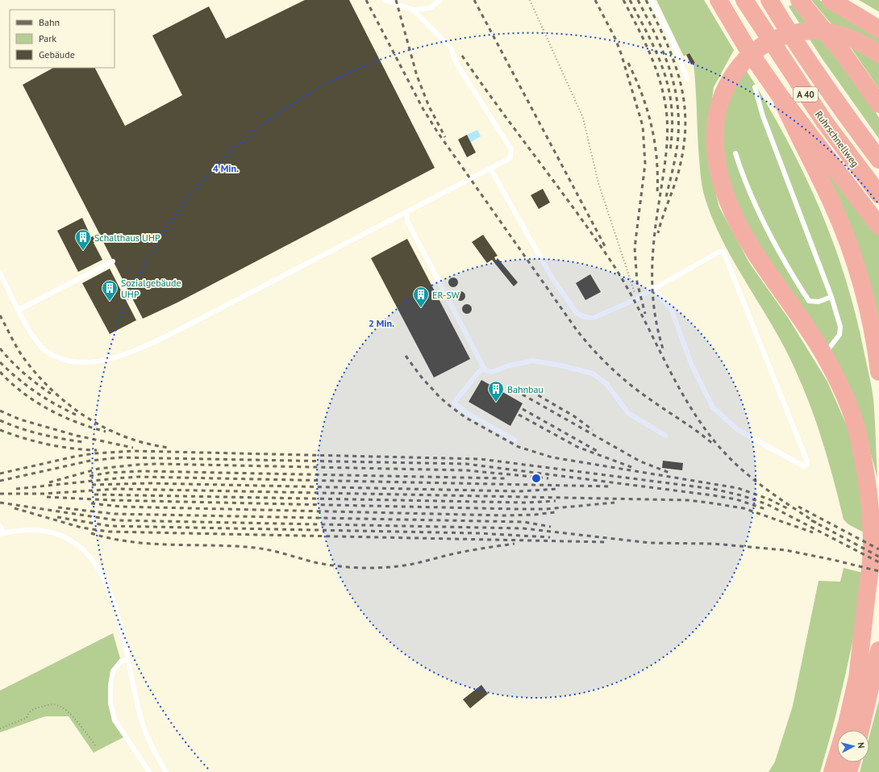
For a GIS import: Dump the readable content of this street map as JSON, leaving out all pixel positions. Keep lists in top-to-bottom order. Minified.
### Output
{"streets":{"highway":["A 40","Ruhrschnellweg"]},"places":{"building":["Schalthaus UHP","Sozialgebäude UHP","ER-SW","Bahnbau"]},"legend":["Bahn","Park","Gebäude"],"north":"right","rings":["4 Min.","2 Min."]}
